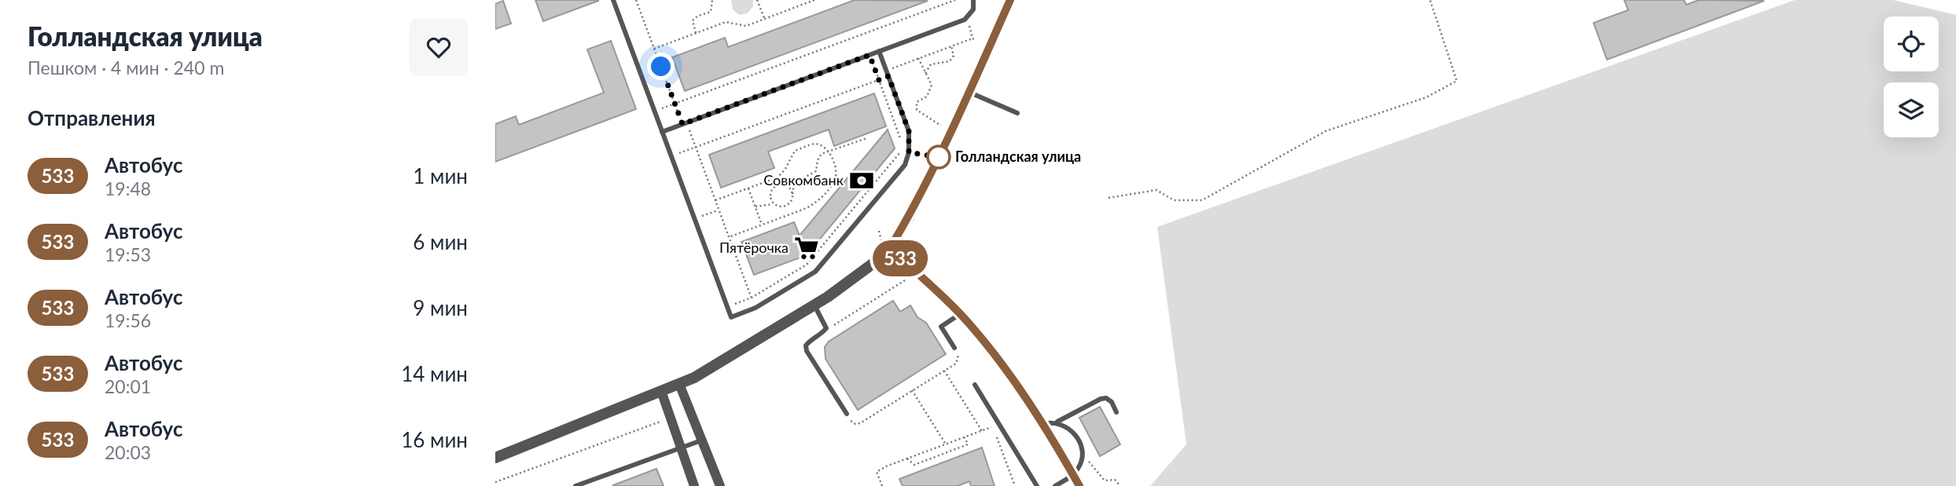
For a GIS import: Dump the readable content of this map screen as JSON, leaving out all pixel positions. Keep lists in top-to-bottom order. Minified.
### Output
{"places":{"other":["Голландская улица"],"bank":["Совкомбанк"],"supermarket":["Пятёрочка"]},"lines":["bus line 533"],"page":{"heading":[["Голландская улица","Пешком · 4 мин · 240 m"],"Отправления"],"on_map":"533","list":[{"mark":"533","name":"Автобус","note":"19:48","value":"1 мин"},{"mark":"533","name":"Автобус","note":"19:53","value":"6 мин"},{"mark":"533","name":"Автобус","note":"19:56","value":"9 мин"},{"mark":"533","name":"Автобус","note":"20:01","value":"14 мин"},{"mark":"533","name":"Автобус","note":"20:03","value":"16 мин"}]}}
